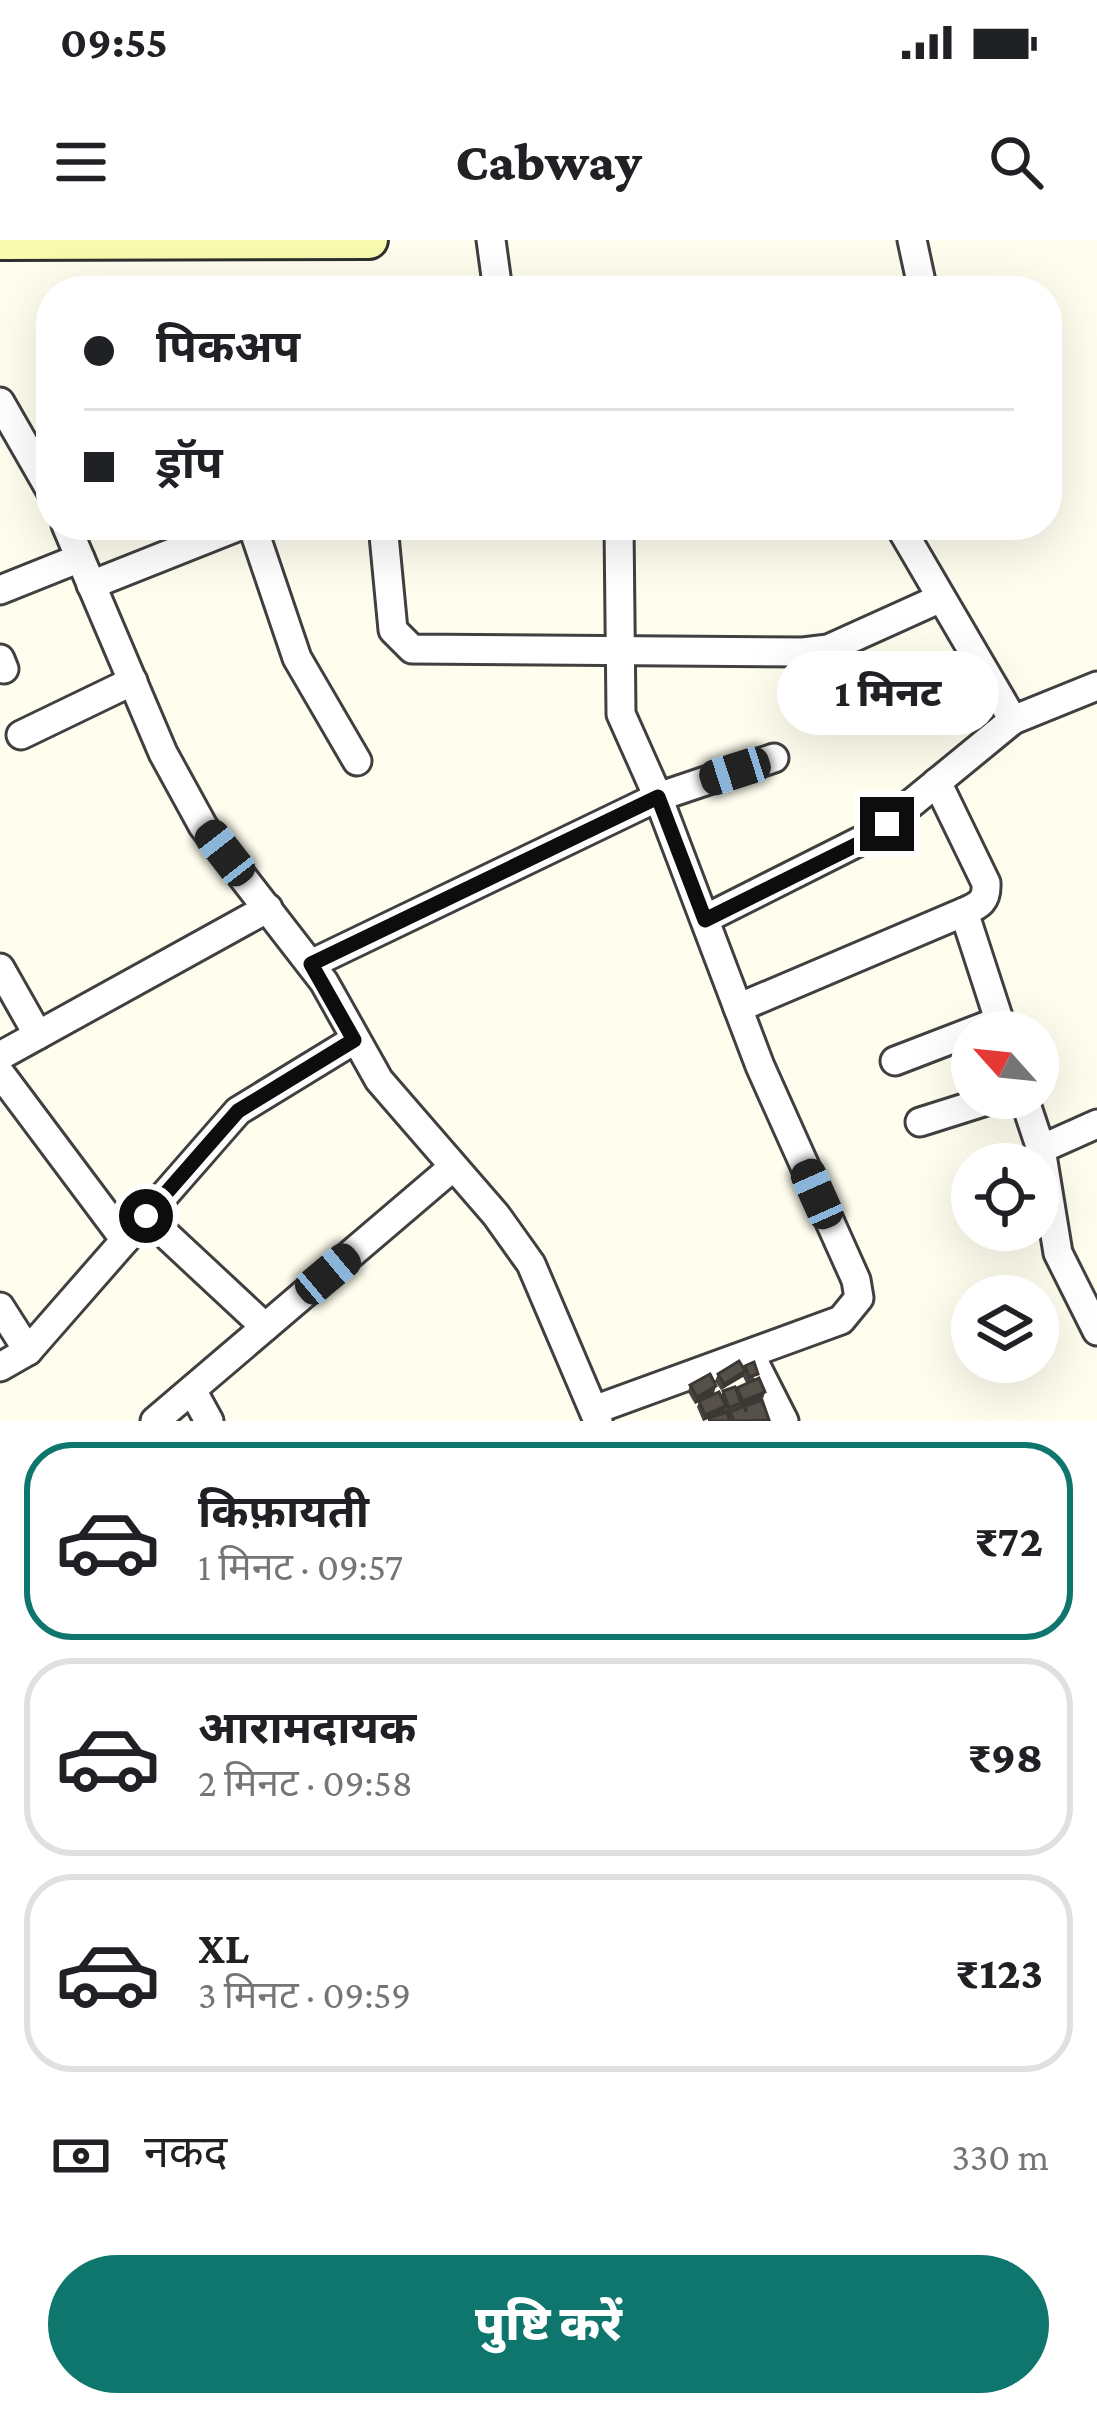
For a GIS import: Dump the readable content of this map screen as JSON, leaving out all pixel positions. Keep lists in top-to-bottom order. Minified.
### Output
{"north":"top left","page":{"status":"09:55","header":"Cabway","banner":["पिकअप","ड्रॉप"],"bubble":"1 मिनट","list":[{"name":"किफ़ायती","note":"1 मिनट · 09:57","value":"₹72"},{"name":"आरामदायक","note":"2 मिनट · 09:58","value":"₹98"},{"name":"XL","note":"3 मिनट · 09:59","value":"₹123"}],"pay":["नकद","330 m"],"buttons":"पुष्टि करें"}}
